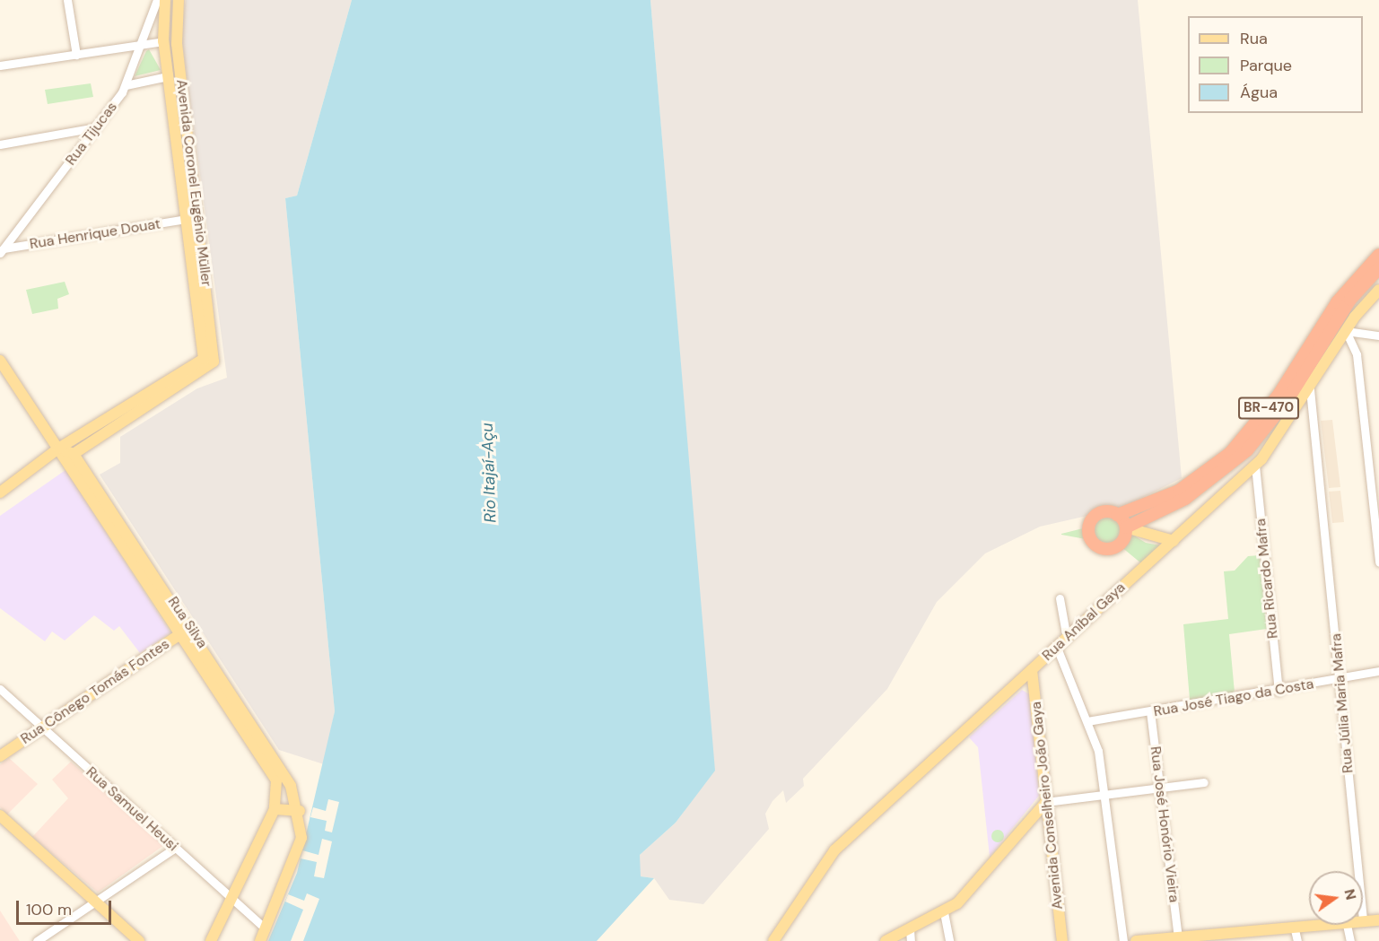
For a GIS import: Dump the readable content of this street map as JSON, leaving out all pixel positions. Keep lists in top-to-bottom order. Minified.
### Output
{"streets":{"highway":["BR-470"],"main road":["Avenida Coronel Eugênio Müller","Rua Aníbal Gaya","Rua Silva","Rua Cônego Tomás Fontes","Avenida Conselheiro João Gaya"],"street":["Rua Tijucas","Rua Henrique Douat","Rua Ricardo Mafra","Rua José Tiago da Costa","Rua Júlia Maria Mafra","Rua Samuel Heusi","Rua José Honório Vieira"]},"crossings":[["Rua Tijucas","Rua Henrique Douat"],["Avenida Coronel Eugênio Müller","Rua Henrique Douat"],["Rua Ricardo Mafra","Rua Aníbal Gaya"],["Rua Ricardo Mafra","Rua José Tiago da Costa"],["Rua Aníbal Gaya","Rua Júlia Maria Mafra"],["Rua Aníbal Gaya","Avenida Conselheiro João Gaya"],["Rua Silva","Rua Cônego Tomás Fontes"],["Rua Cônego Tomás Fontes","Rua Samuel Heusi"],["Rua José Tiago da Costa","Rua Júlia Maria Mafra"],["Rua José Tiago da Costa","Rua José Honório Vieira"]],"water":["Rio Itajaí-Açu"],"legend":["Rua","Parque","Água"],"scale_bar":"100 m","north":"right"}
